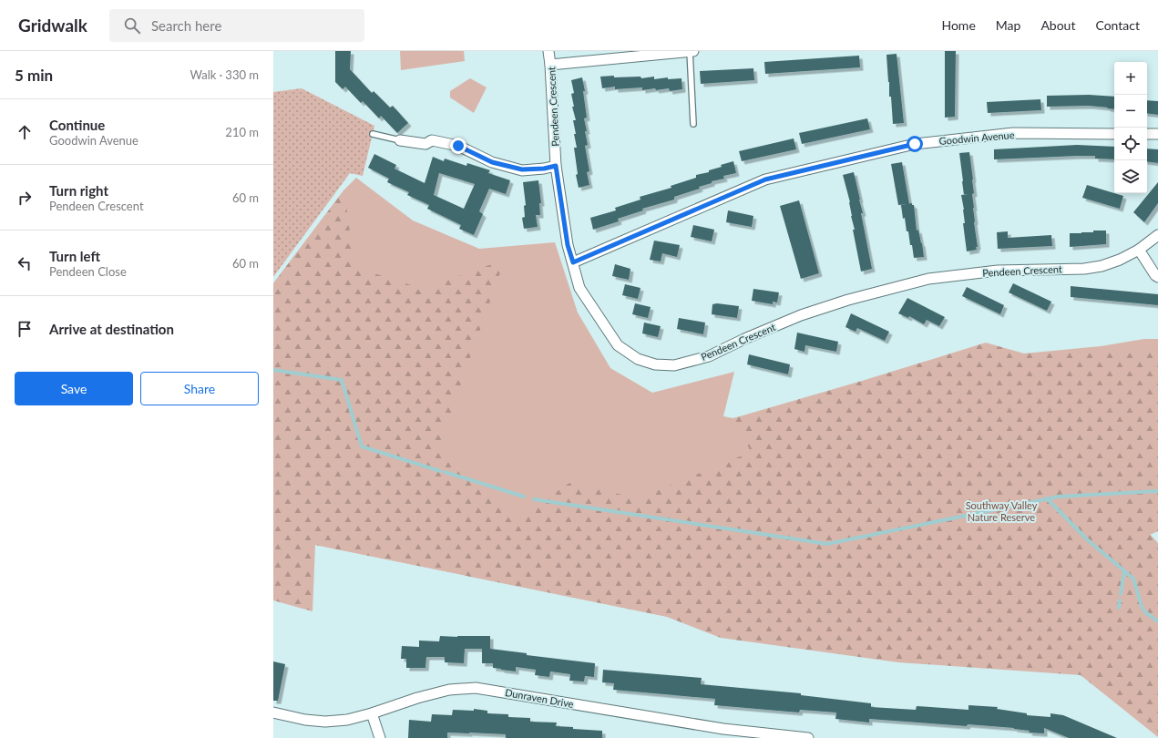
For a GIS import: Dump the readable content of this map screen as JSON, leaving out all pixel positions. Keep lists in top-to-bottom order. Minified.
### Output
{"streets":{"street":["Pendeen Crescent","Goodwin Avenue","Dunraven Drive"]},"crossings":[["Pendeen Crescent","Goodwin Avenue"]],"parks":["Southway Valley Nature Reserve"],"page":{"header":"Gridwalk","search":"Search here","nav":["Home","Map","About","Contact"],"heading":["5 min","Walk · 330 m"],"map_buttons":["+","−"],"list":[["Continue","Goodwin Avenue","210 m"],["Turn right","Pendeen Crescent","60 m"],["Turn left","Pendeen Close","60 m"],"Arrive at destination"],"buttons":["Save","Share"]}}
